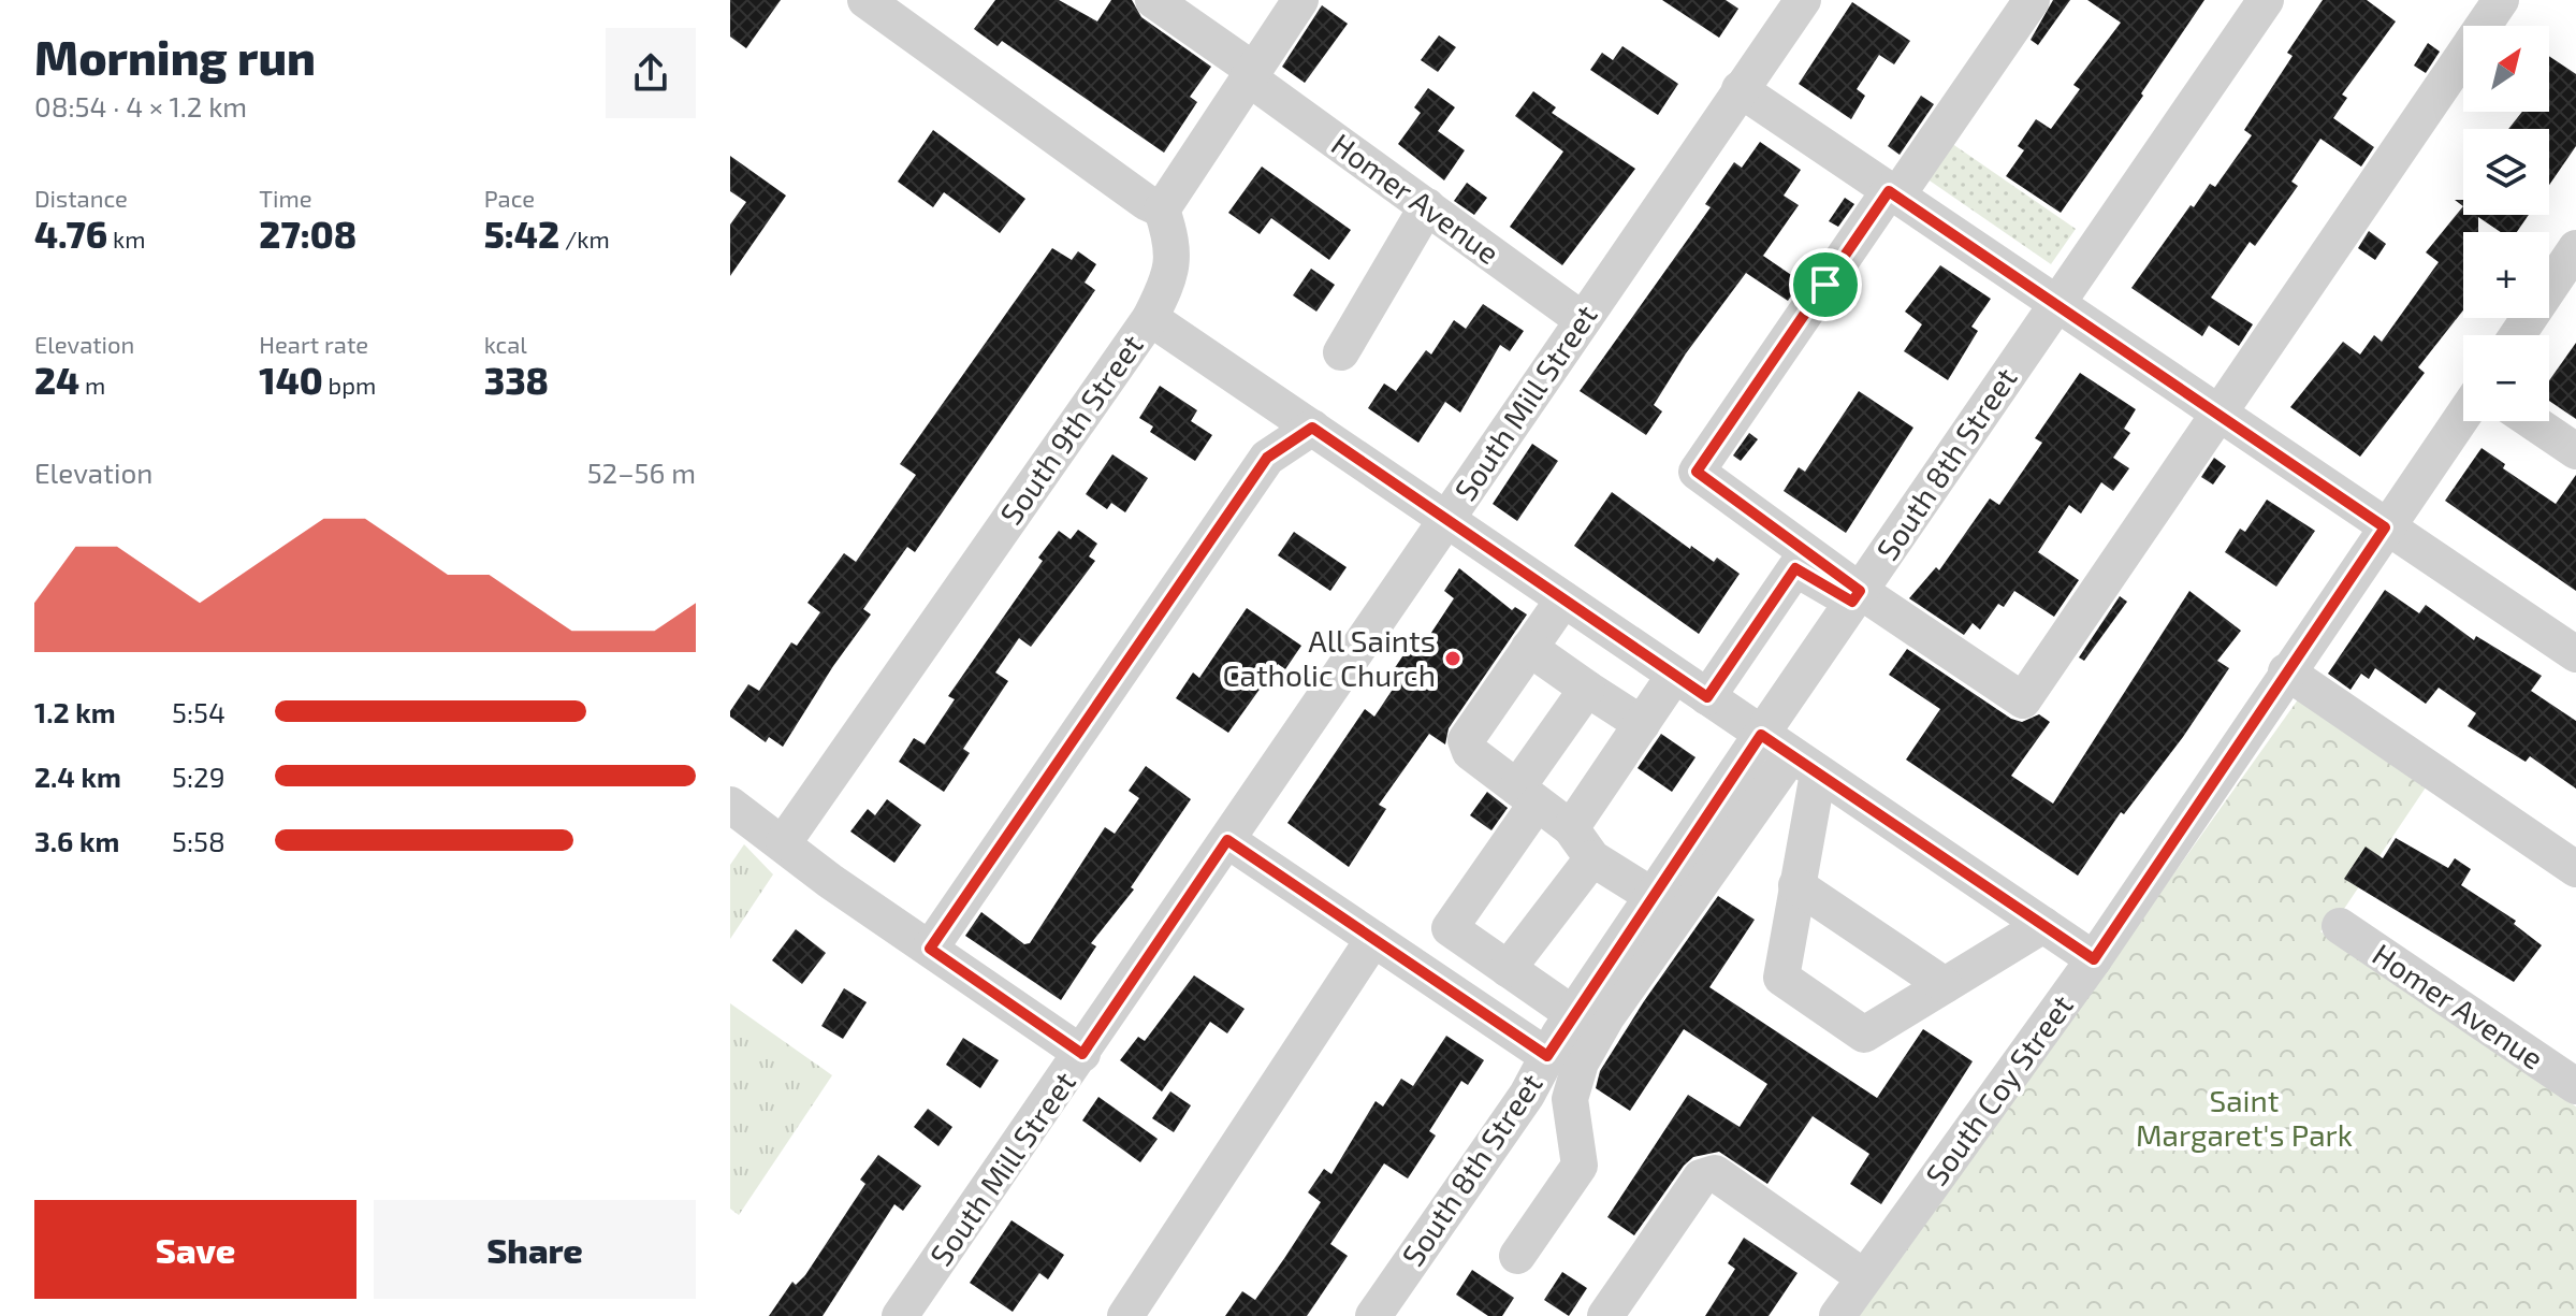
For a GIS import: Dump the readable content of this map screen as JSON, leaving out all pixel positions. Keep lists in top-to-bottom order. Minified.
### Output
{"streets":{"street":["Homer Avenue","South Mill Street","South 9th Street","South 8th Street","South Coy Street"]},"crossings":[["Homer Avenue","South Mill Street"]],"parks":["Saint Margaret's Park"],"places":["All Saints Catholic Church"],"north":"top right","page":{"heading":["Morning run","08:54 · 4 × 1.2 km"],"map_buttons":["+","−"],"stats":[["Distance","4.76 km"],["Time","27:08"],["Pace","5:42 /km"],["Elevation","24 m"],["Heart rate","140 bpm"],["kcal","338"]],"chart":["Elevation","52–56 m"],"list":[{"name":"1.2 km","note":"5:54"},{"name":"2.4 km","note":"5:29"},{"name":"3.6 km","note":"5:58"}],"buttons":["Save","Share"]}}
